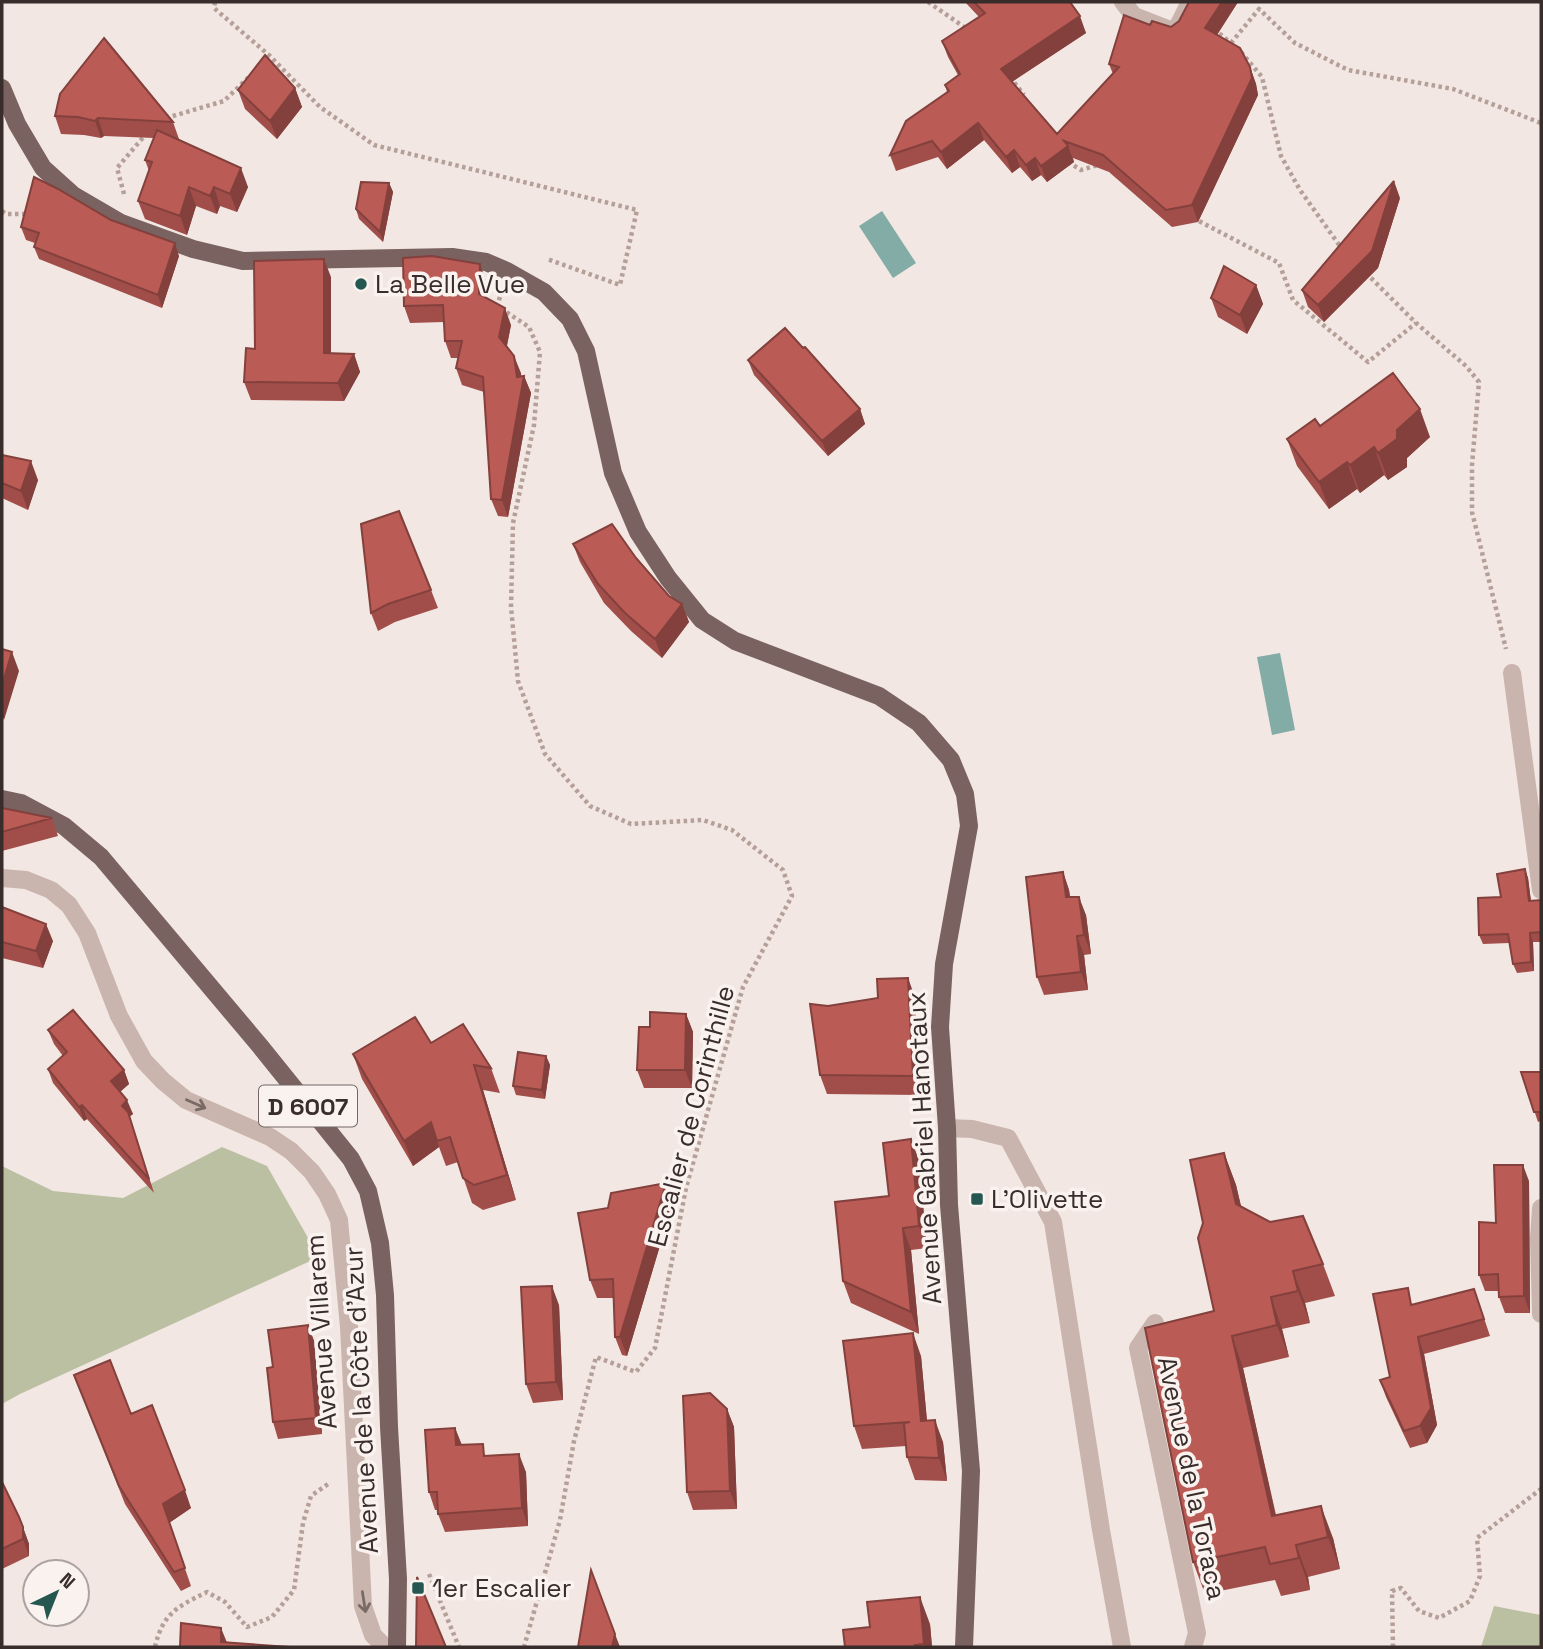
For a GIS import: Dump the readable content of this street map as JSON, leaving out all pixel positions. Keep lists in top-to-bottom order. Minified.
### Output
{"streets":{"main road":["D 6007","Avenue Gabriel Hanotaux","Avenue de la Côte d'Azur"],"street":["Avenue Villarem","Avenue de la Toraca"],"path":["Escalier de Corinthille"]},"one_way":["Avenue Villarem"],"places":{"other":["La Belle Vue"],"transit":["L'Olivette","1er Escalier"]},"north":"top right"}
